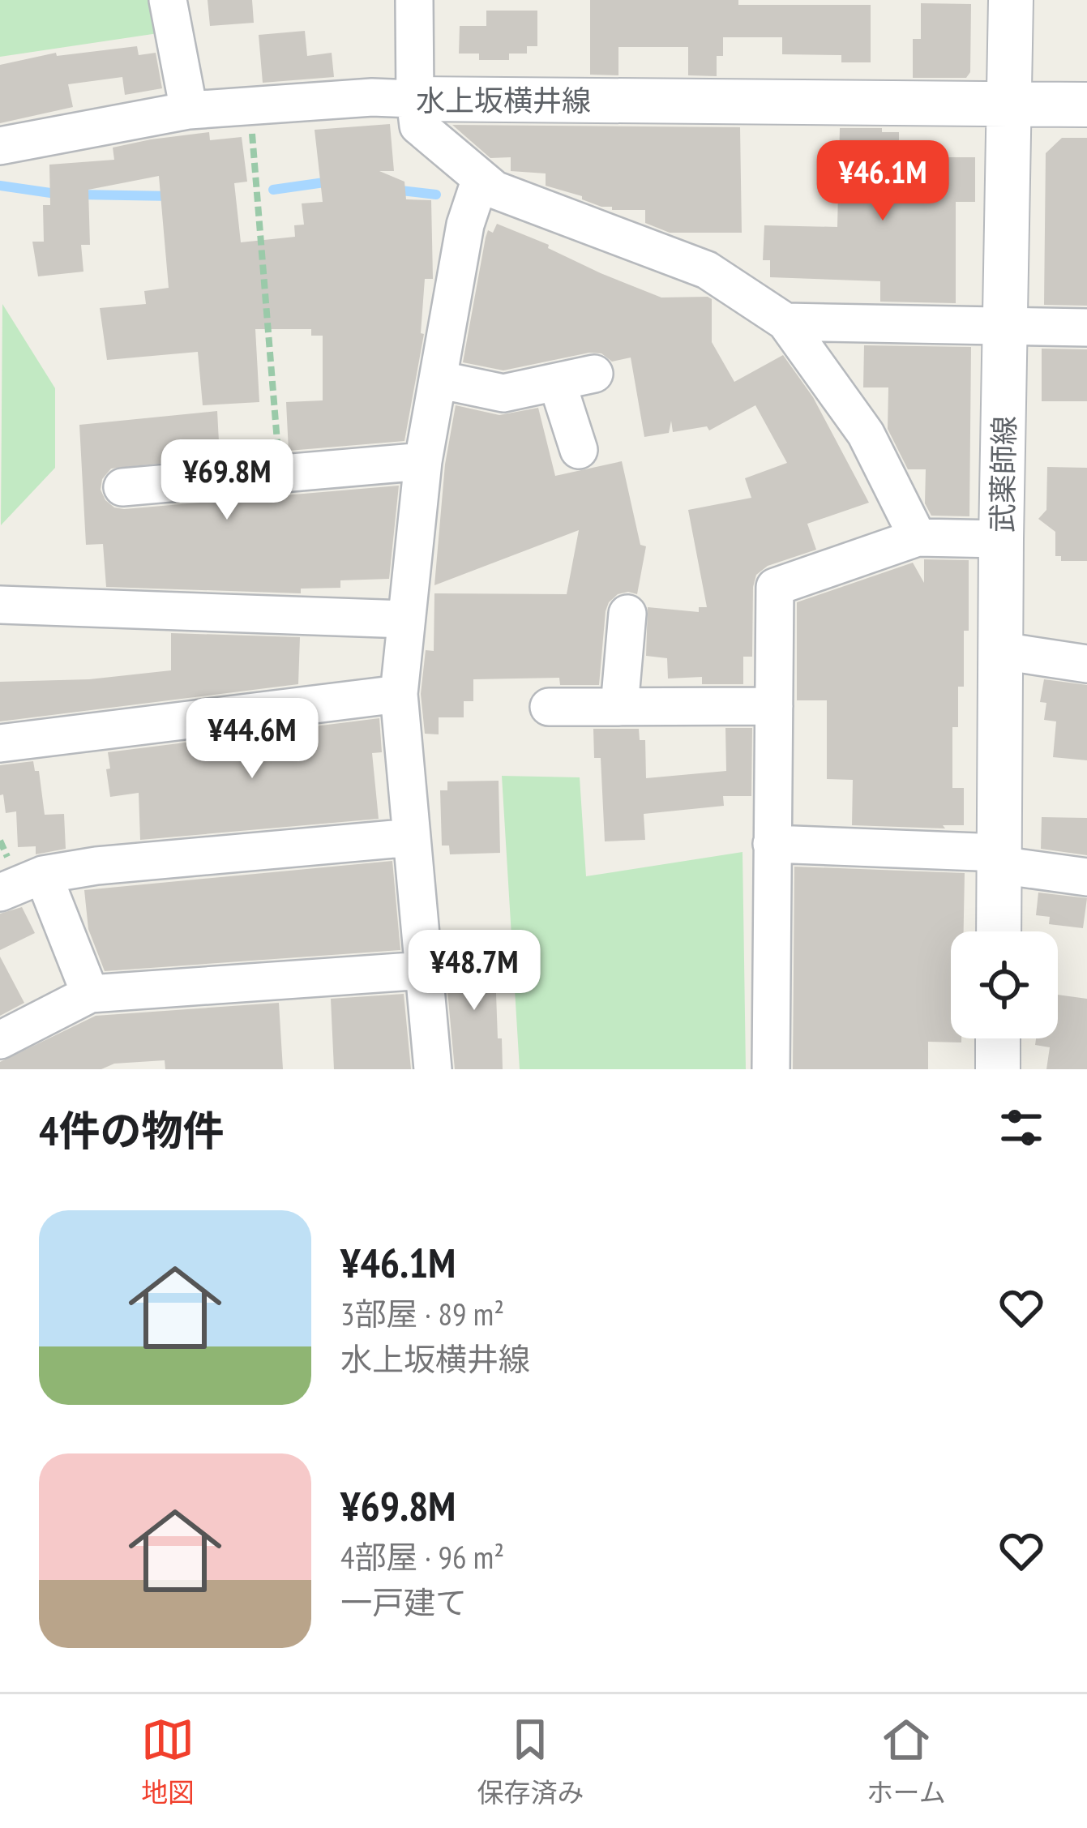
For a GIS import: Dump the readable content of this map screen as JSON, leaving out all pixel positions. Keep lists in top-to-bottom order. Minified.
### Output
{"streets":{"street":["水上坂横井線","武薬師線"]},"crossings":[["水上坂横井線","武薬師線"]],"page":{"price":["¥46.1M","¥69.8M","¥44.6M","¥48.7M"],"heading":"4件の物件","list":[{"name":"¥46.1M","note":"3部屋 · 89 m² · 水上坂横井線"},{"name":"¥69.8M","note":"4部屋 · 96 m² · 一戸建て"}],"tabs":["地図","保存済み","ホーム"]}}
